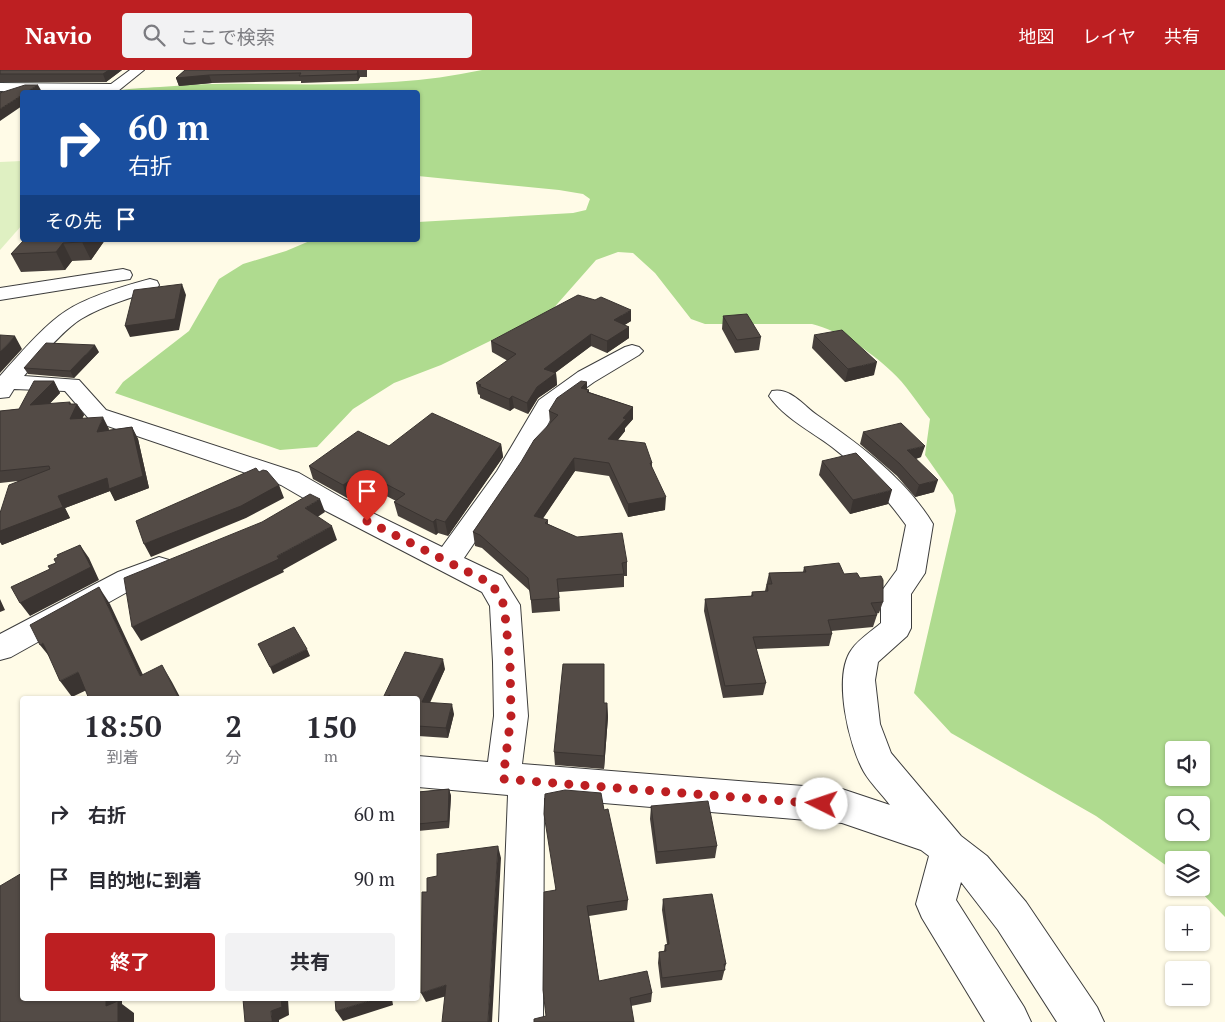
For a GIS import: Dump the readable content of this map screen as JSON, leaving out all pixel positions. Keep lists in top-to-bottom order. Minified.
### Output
{"page":{"header":"Navio","search":"ここで検索","nav":["地図","レイヤ","共有"],"turn":["60 m","右折"],"then":"その先","eta":["18:50","到着","2","分","150","m"],"map_buttons":["+","−"],"list":[{"name":"右折","value":"60 m"},{"name":"目的地に到着","value":"90 m"}],"buttons":["終了","共有"]}}
